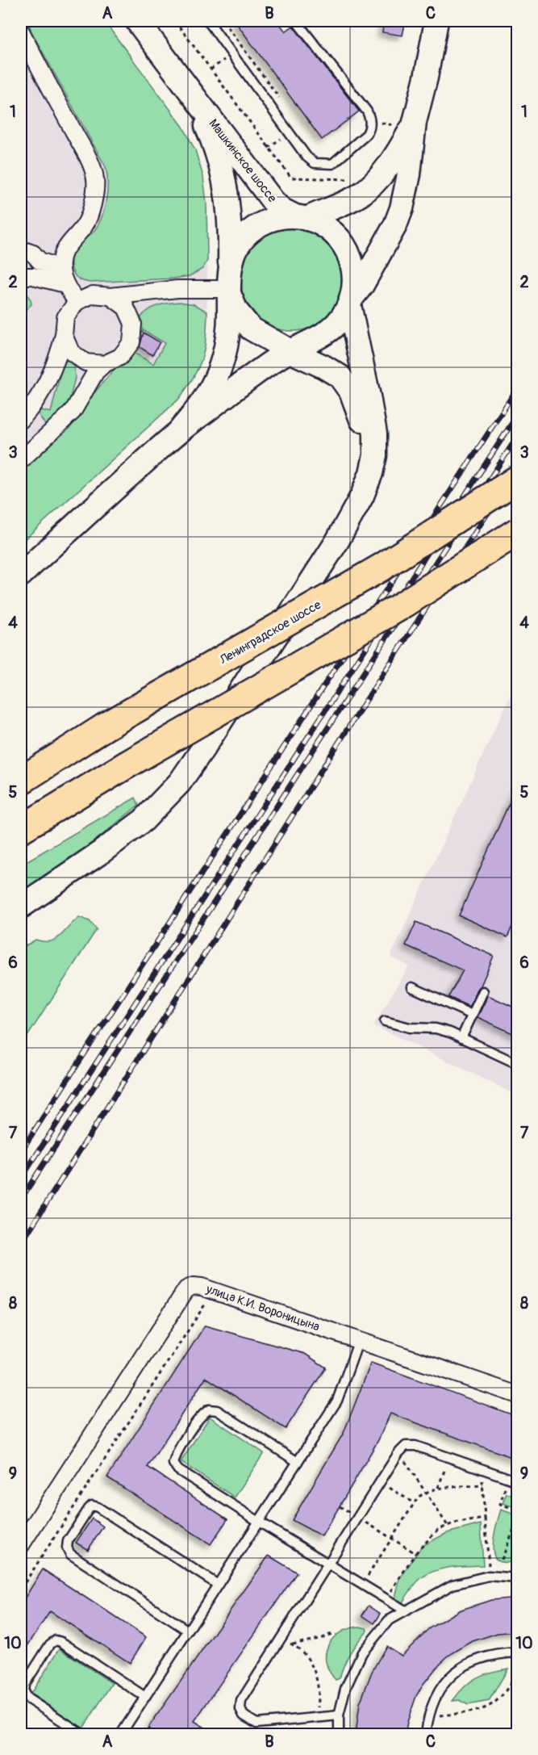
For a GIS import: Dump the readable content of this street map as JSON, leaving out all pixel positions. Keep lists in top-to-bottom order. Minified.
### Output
{"streets":{"highway":["Ленинградское шоссе"],"main road":["Машкинское шоссе"],"street":["улица К.И. Вороницына"]},"grid":{"columns":["A","B","C"],"rows":["1","2","3","4","5","6","7","8","9","10"]}}
